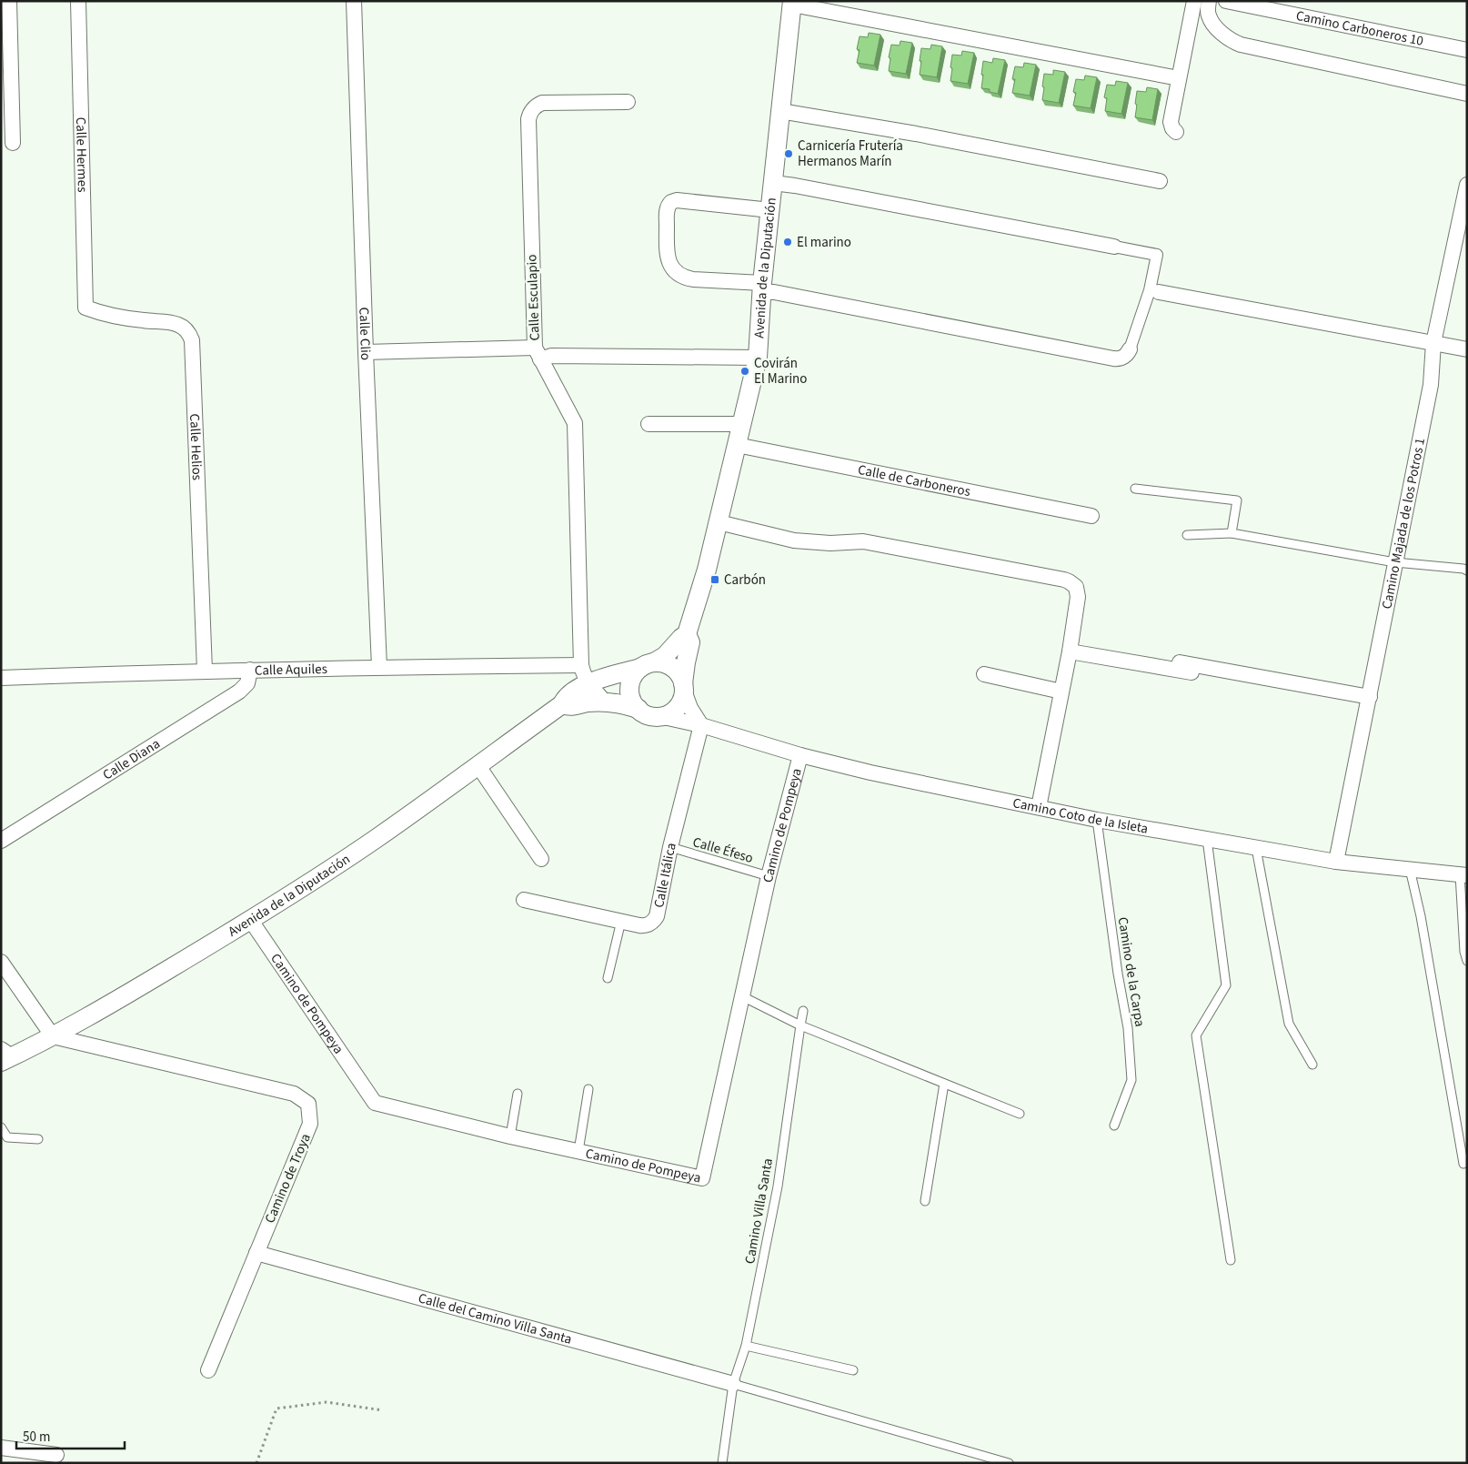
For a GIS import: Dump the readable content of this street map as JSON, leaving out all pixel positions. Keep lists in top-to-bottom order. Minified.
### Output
{"streets":{"street":["Camino Carboneros 10","Calle Hermes","Avenida de la Diputación","Calle Esculapio","Calle Clio","Calle Helios","Calle de Carboneros","Camino Majada de los Potros 1","Calle Aquiles","Calle Diana","Camino Coto de la Isleta","Camino de Pompeya","Calle Itálica","Camino de Troya","Calle del Camino Villa Santa"],"lane":["Calle Éfeso","Camino de la Carpa","Camino Villa Santa"]},"crossings":[["Calle Hermes","Calle Helios"],["Avenida de la Diputación","Calle Esculapio"],["Avenida de la Diputación","Calle de Carboneros"],["Avenida de la Diputación","Camino Coto de la Isleta"],["Avenida de la Diputación","Camino de Pompeya"],["Avenida de la Diputación","Camino de Troya"],["Calle Esculapio","Calle Aquiles"],["Calle Clio","Calle Aquiles"],["Calle Helios","Calle Aquiles"],["Camino Majada de los Potros 1","Camino Coto de la Isleta"],["Calle Aquiles","Calle Diana"],["Camino Coto de la Isleta","Camino de Pompeya"],["Camino Coto de la Isleta","Calle Itálica"],["Camino Coto de la Isleta","Camino de la Carpa"],["Camino de Pompeya","Calle Éfeso"],["Calle Éfeso","Calle Itálica"],["Camino de Troya","Calle del Camino Villa Santa"],["Camino Villa Santa","Calle del Camino Villa Santa"]],"places":{"other":["Carnicería Frutería Hermanos Marín","El marino","Covirán El Marino"],"transit":["Carbón"]},"scale_bar":"50 m"}
